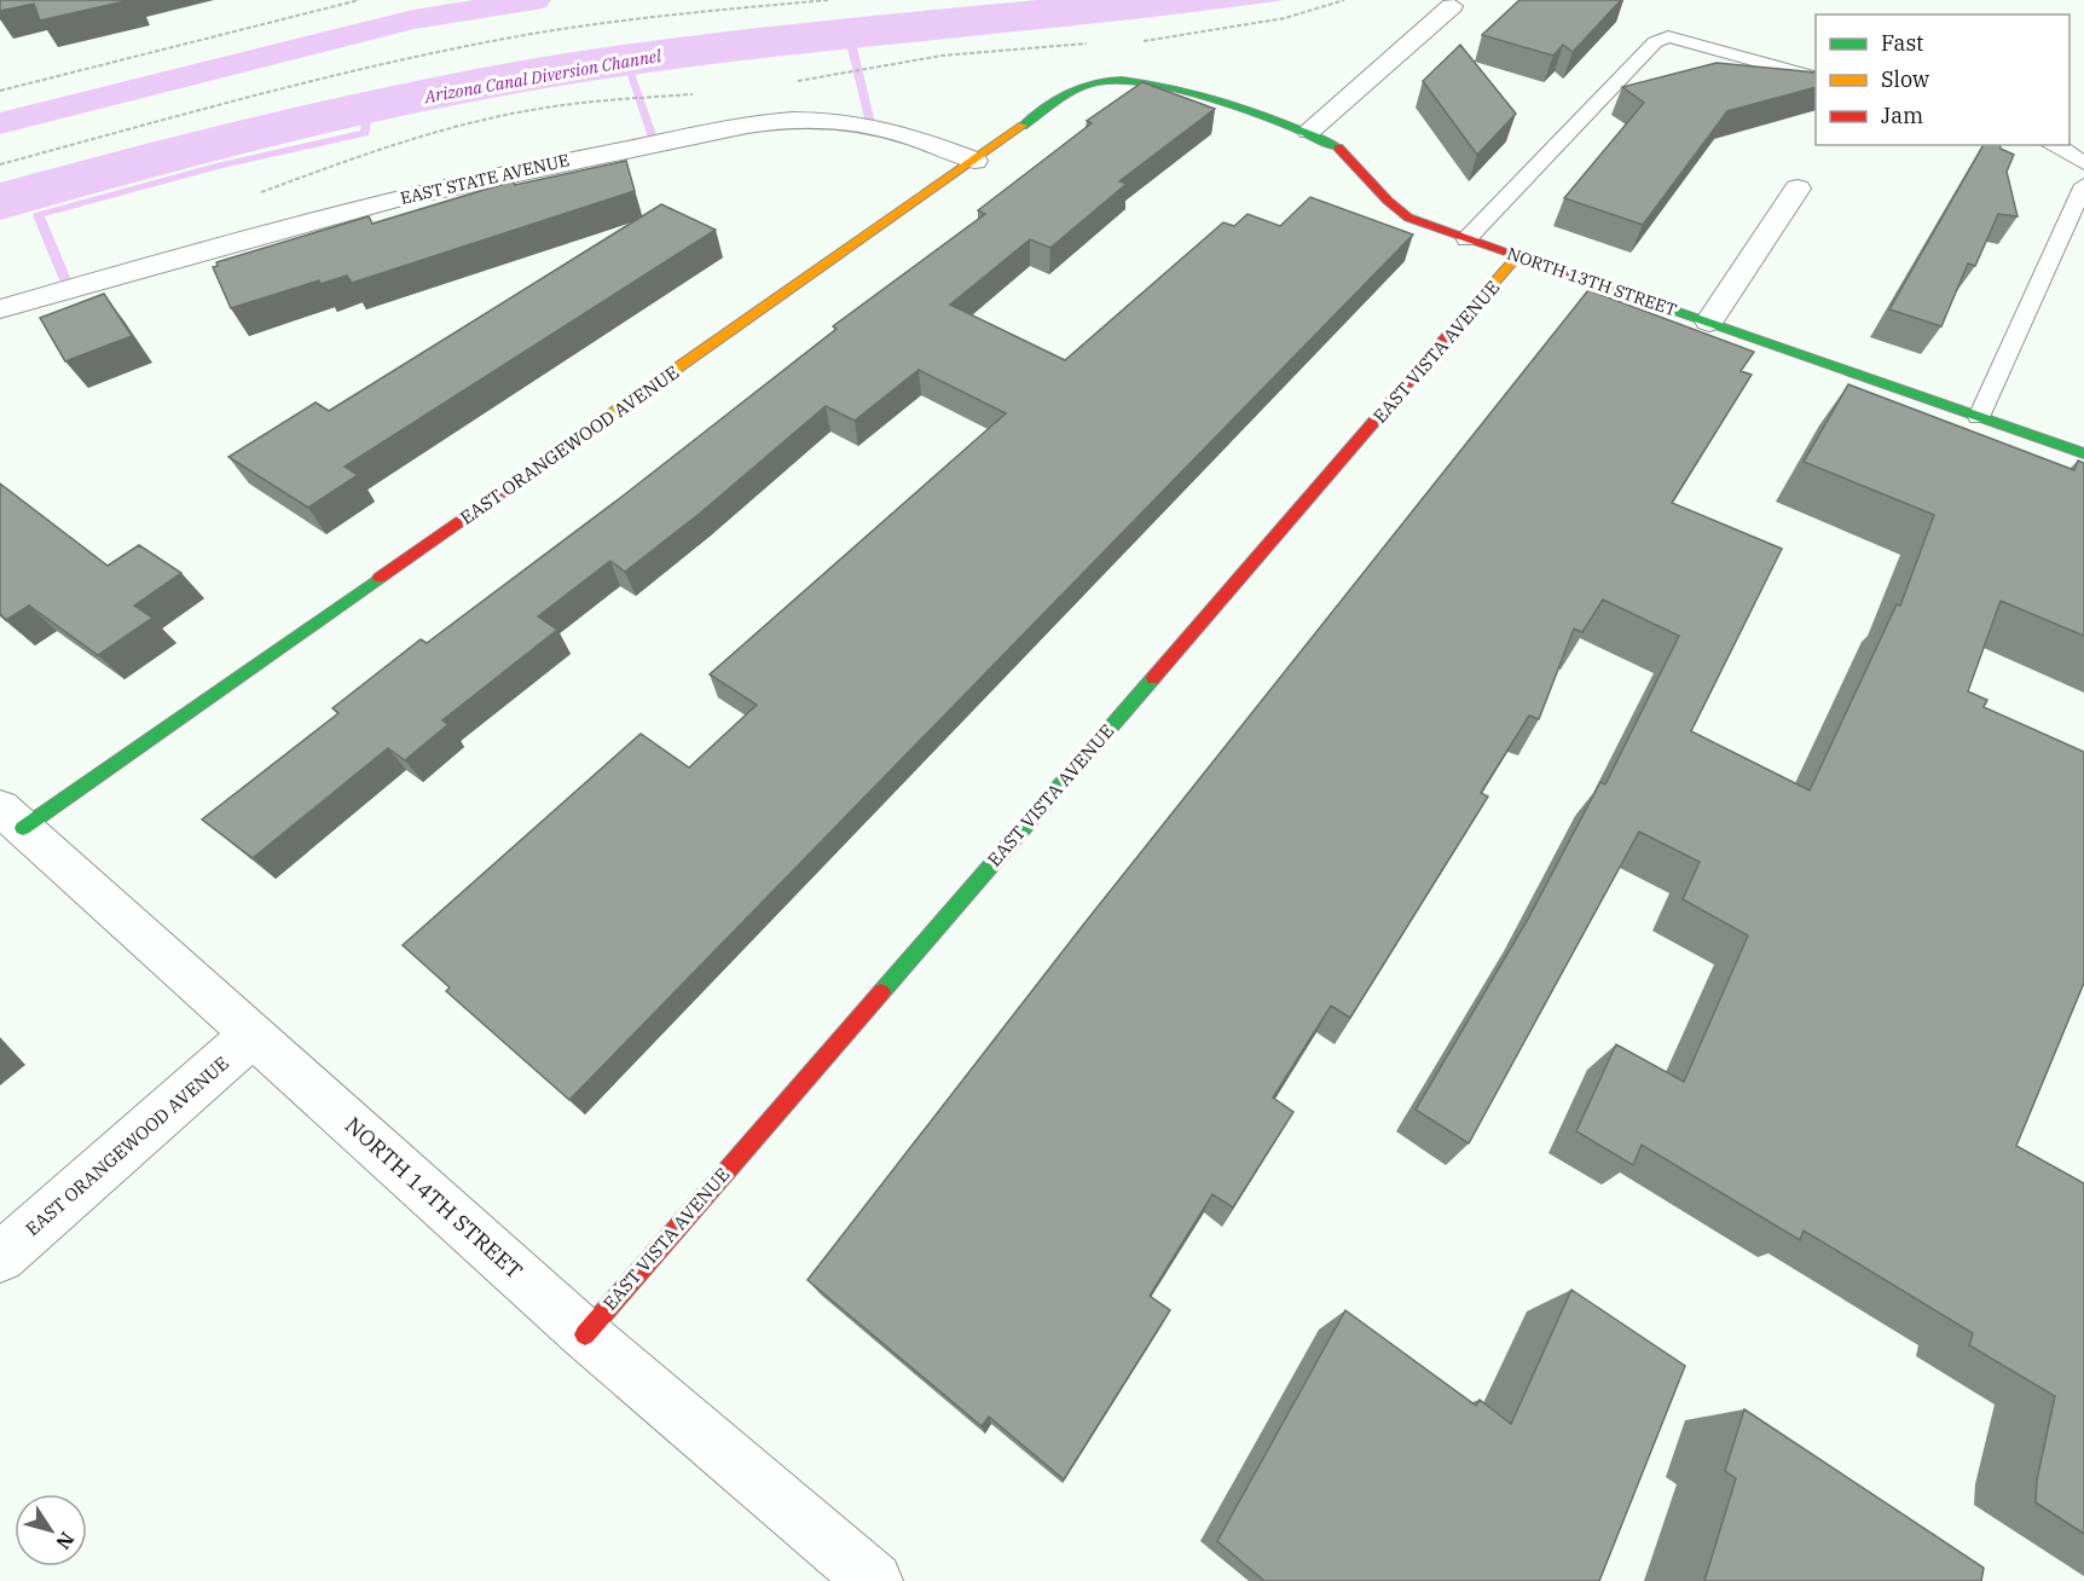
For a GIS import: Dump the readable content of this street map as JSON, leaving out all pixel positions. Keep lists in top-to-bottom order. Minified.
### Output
{"streets":{"street":["EAST STATE AVENUE","NORTH 13TH STREET","EAST VISTA AVENUE","EAST ORANGEWOOD AVENUE","NORTH 14TH STREET"]},"crossings":[["EAST STATE AVENUE","EAST ORANGEWOOD AVENUE"],["NORTH 13TH STREET","EAST VISTA AVENUE"],["NORTH 13TH STREET","EAST ORANGEWOOD AVENUE"],["EAST VISTA AVENUE","NORTH 14TH STREET"],["EAST ORANGEWOOD AVENUE","NORTH 14TH STREET"]],"water":["Arizona Canal Diversion Channel"],"legend":["Fast","Slow","Jam"],"north":"bottom right"}
